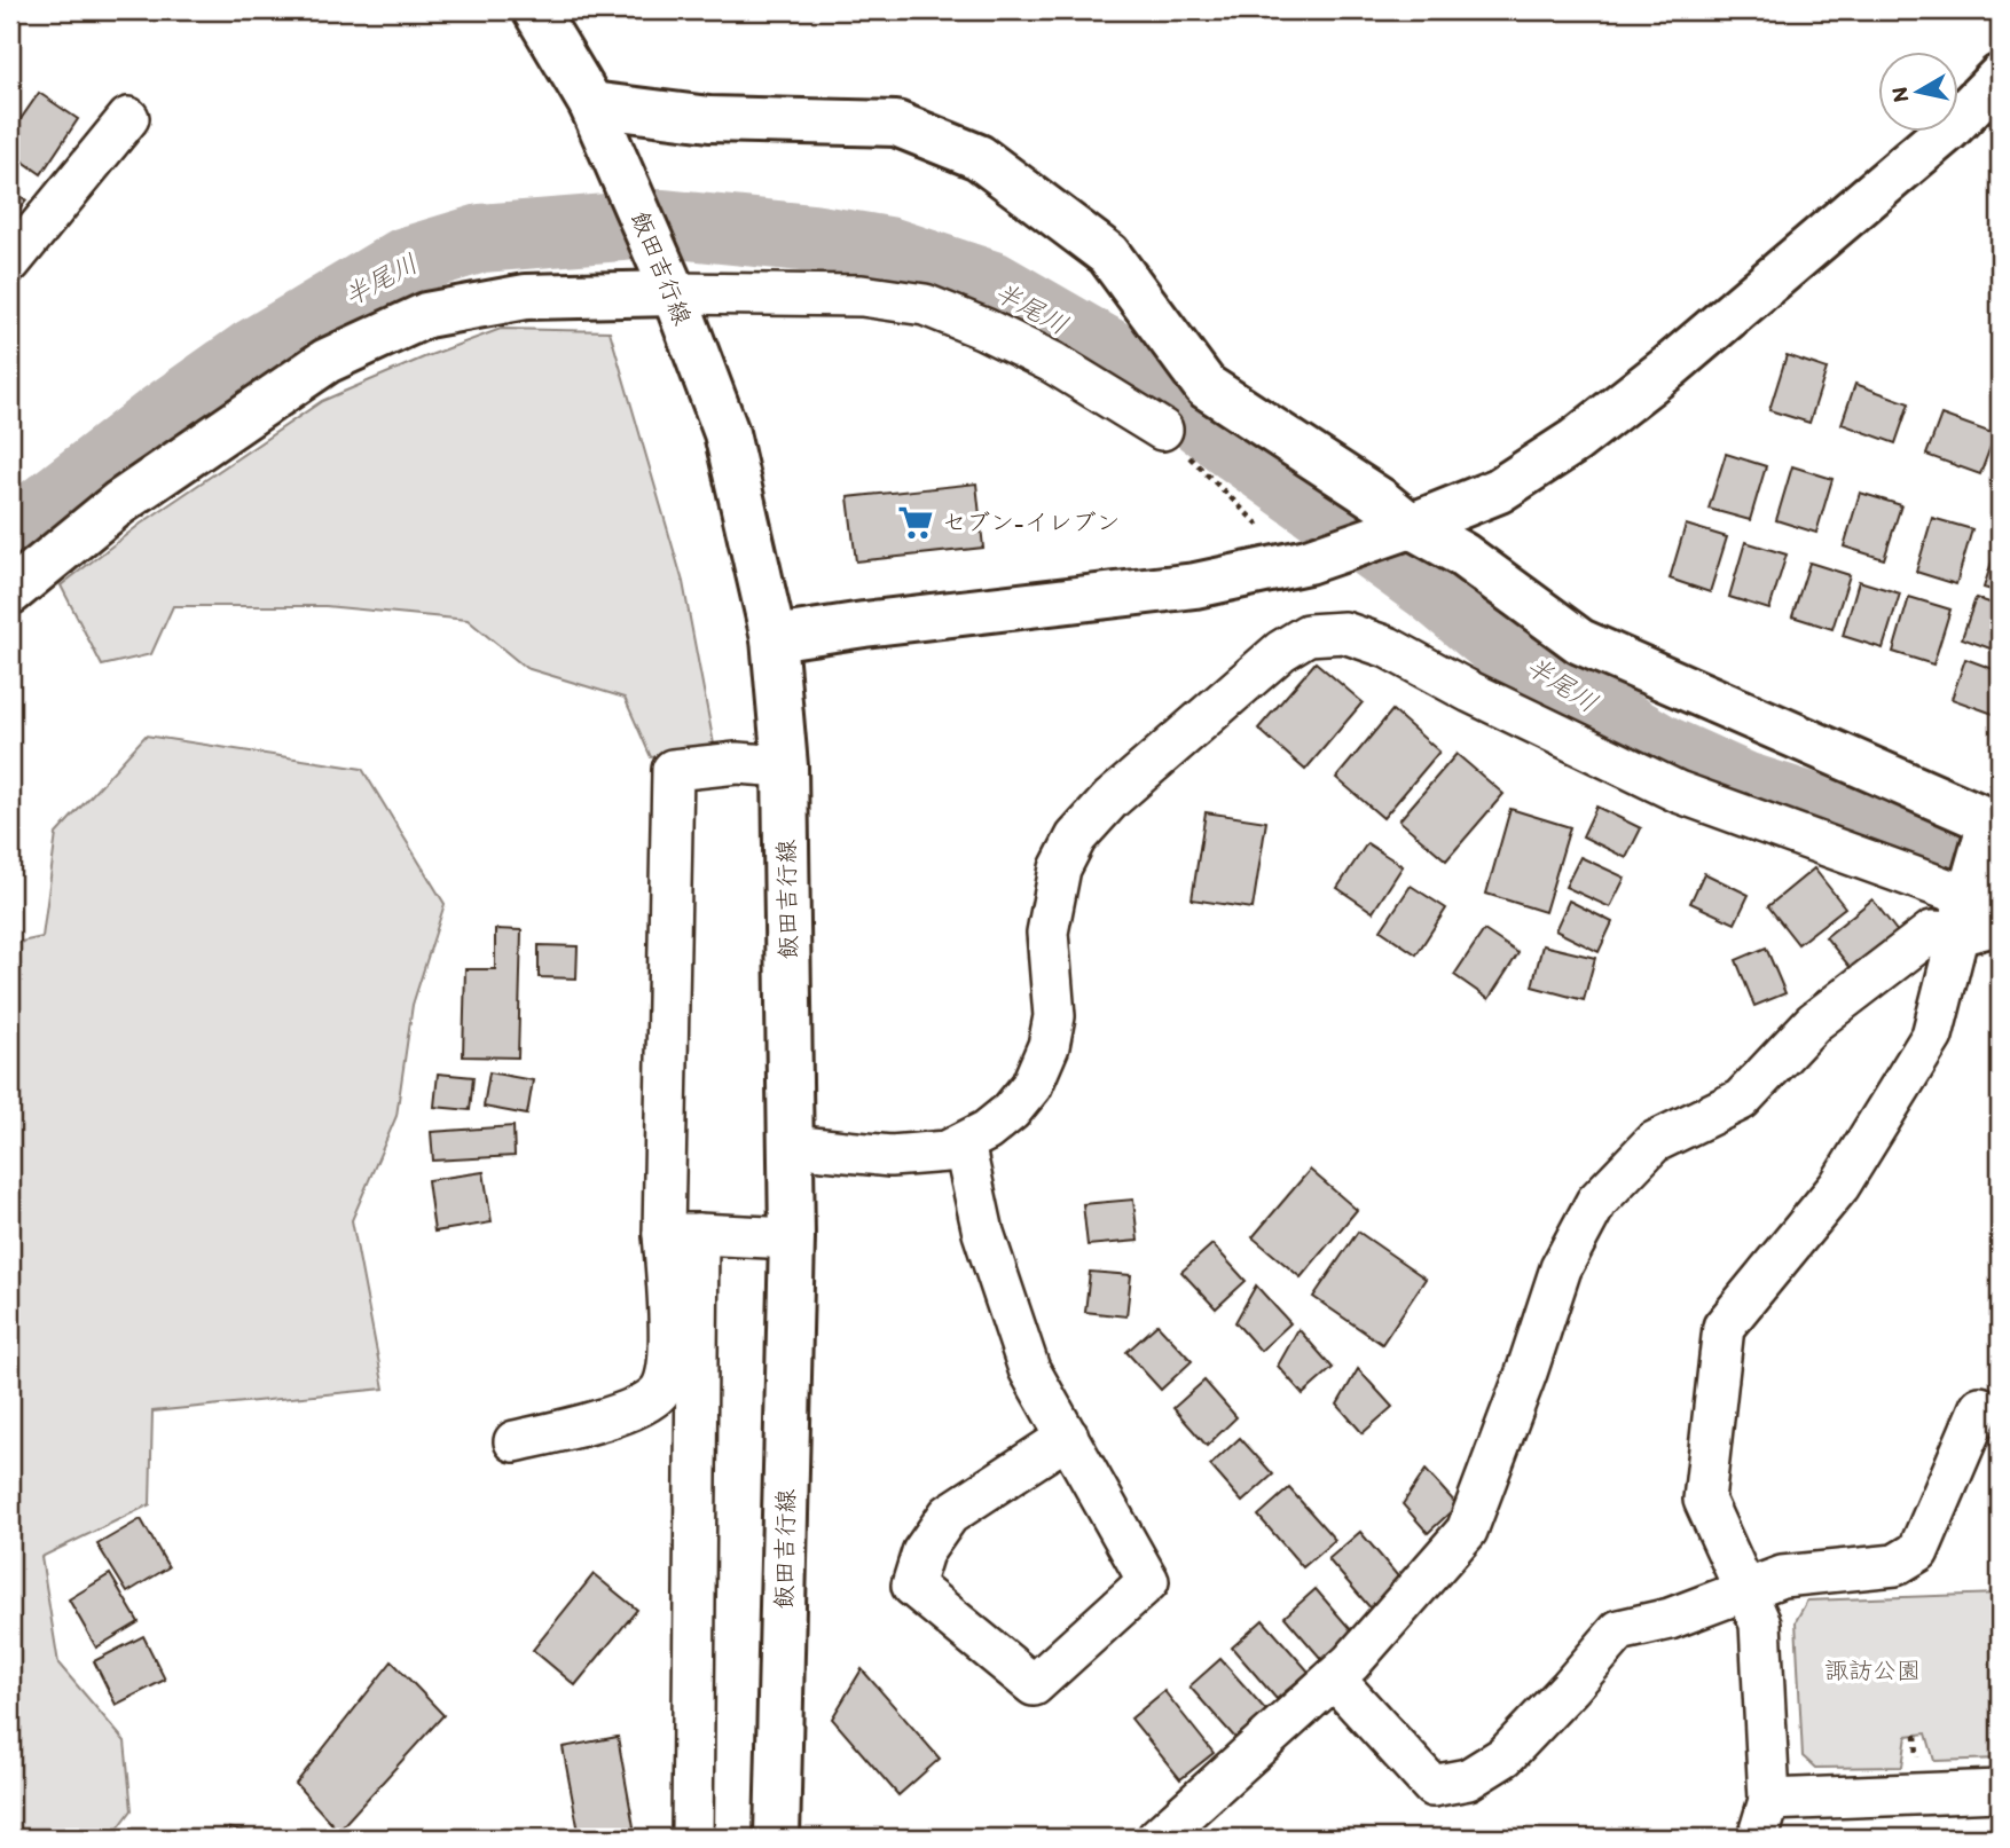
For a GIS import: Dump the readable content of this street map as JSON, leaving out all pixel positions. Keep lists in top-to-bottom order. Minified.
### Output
{"streets":{"street":["飯田吉行線"]},"water":["半尾川"],"parks":["諏訪公園"],"places":{"supermarket":["セブン-イレブン"]},"north":"left"}
